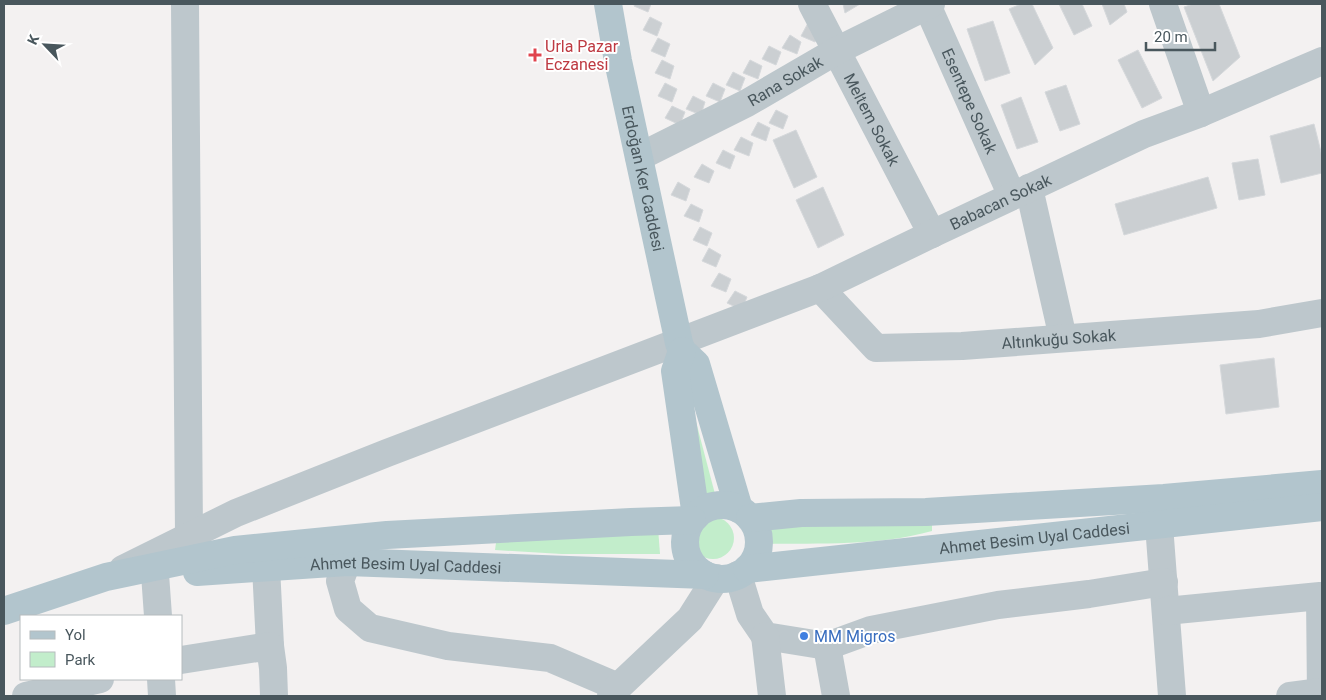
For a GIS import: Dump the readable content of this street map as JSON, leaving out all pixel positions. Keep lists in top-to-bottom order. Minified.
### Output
{"streets":{"main road":["Erdoğan Ker Caddesi","Ahmet Besim Uyal Caddesi"],"street":["Rana Sokak","Esentepe Sokak","Meltem Sokak","Babacan Sokak","Altınkuğu Sokak"]},"crossings":[["Rana Sokak","Esentepe Sokak"],["Rana Sokak","Meltem Sokak"],["Rana Sokak","Erdoğan Ker Caddesi"],["Esentepe Sokak","Babacan Sokak"],["Esentepe Sokak","Altınkuğu Sokak"],["Meltem Sokak","Babacan Sokak"],["Erdoğan Ker Caddesi","Babacan Sokak"],["Erdoğan Ker Caddesi","Ahmet Besim Uyal Caddesi"],["Babacan Sokak","Altınkuğu Sokak"],["Babacan Sokak","Ahmet Besim Uyal Caddesi"]],"places":{"health":["Urla Pazar Eczanesi"],"other":["MM Migros"]},"legend":["Yol","Park"],"scale_bar":"20 m","north":"top left"}
